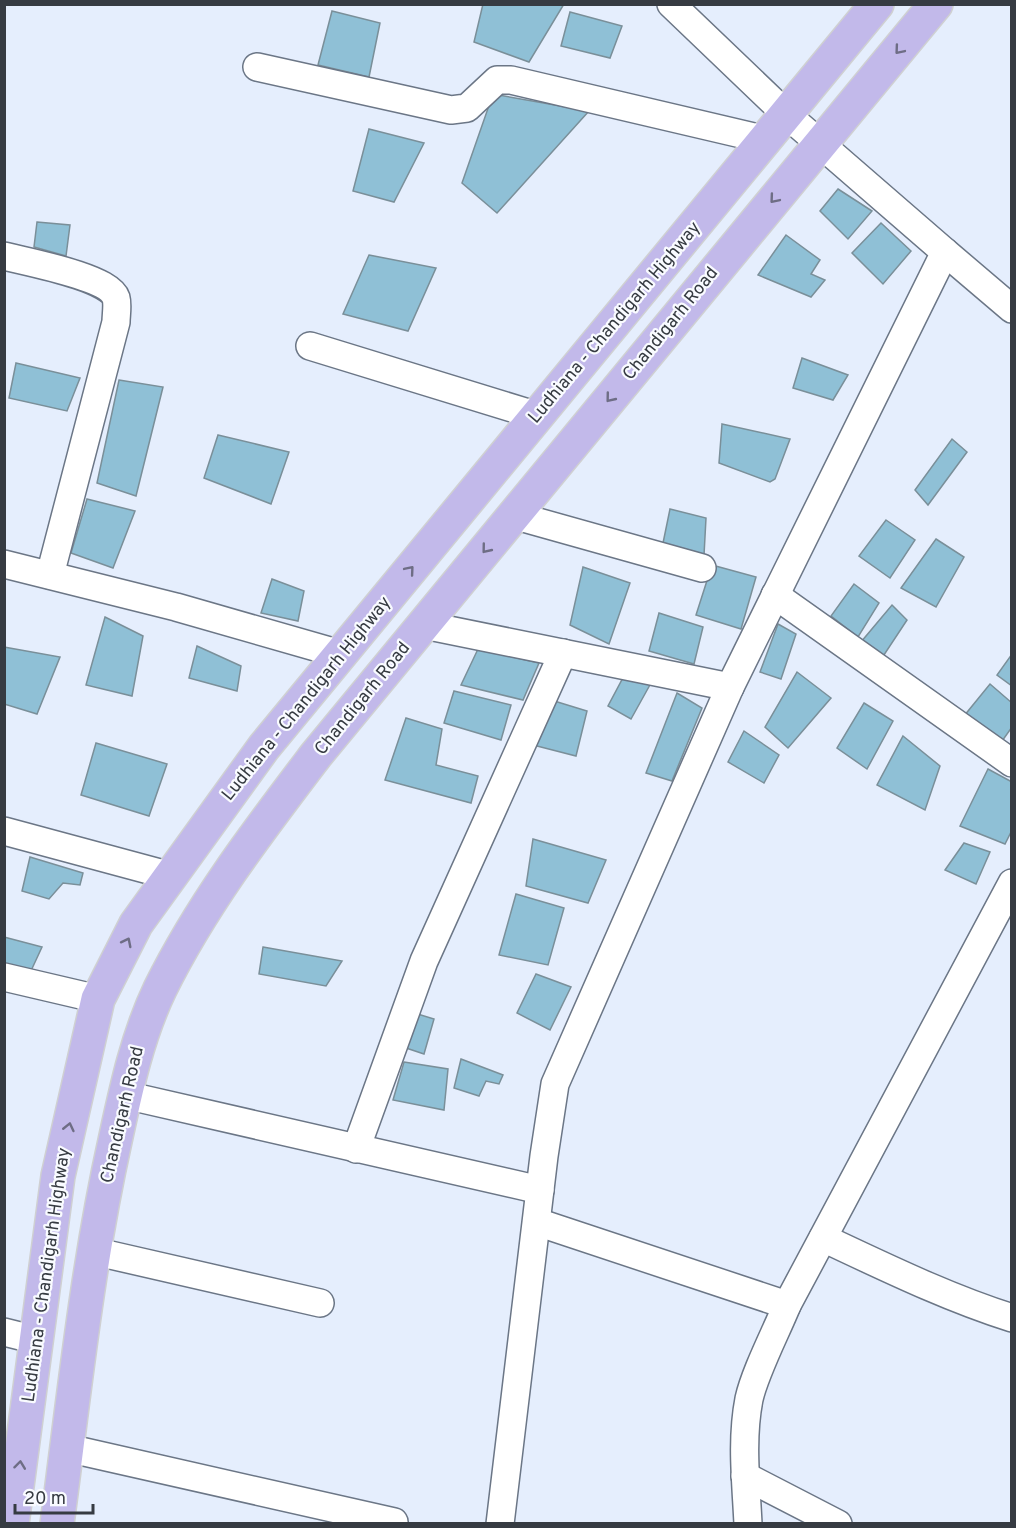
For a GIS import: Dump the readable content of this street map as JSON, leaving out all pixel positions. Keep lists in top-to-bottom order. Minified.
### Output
{"streets":{"main road":["Ludhiana - Chandigarh Highway","Chandigarh Road"]},"one_way":["Ludhiana - Chandigarh Highway","Chandigarh Road"],"scale_bar":"20 m"}
